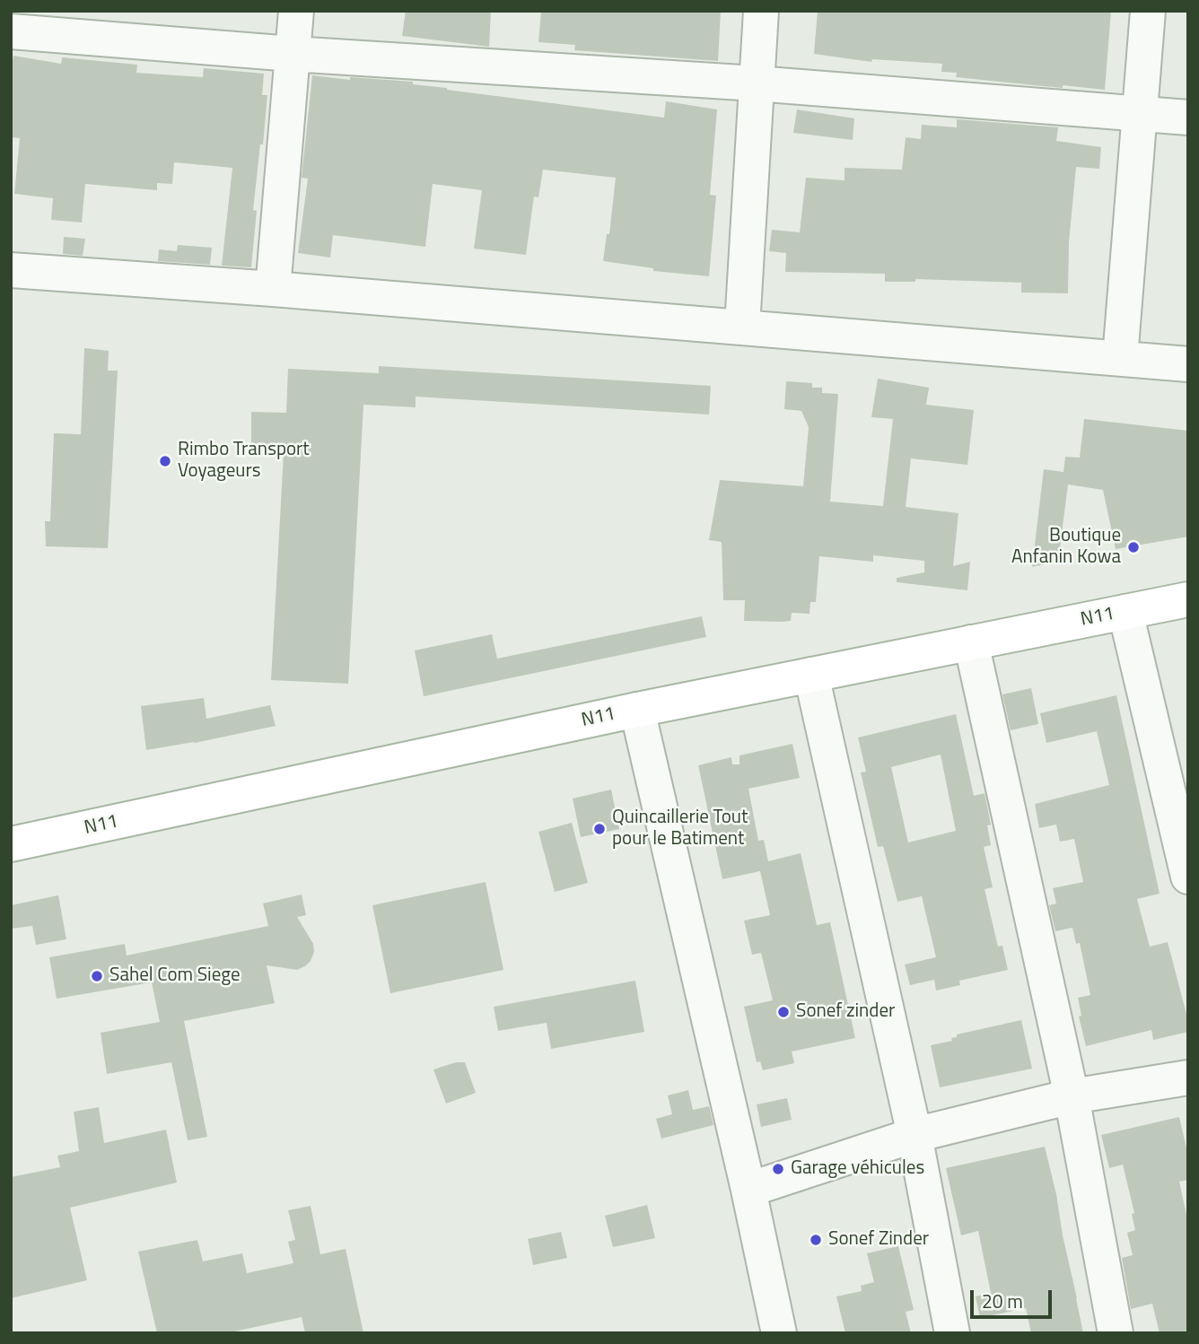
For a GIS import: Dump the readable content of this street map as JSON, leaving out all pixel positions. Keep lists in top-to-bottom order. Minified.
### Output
{"streets":{"main road":["N11"]},"places":["Rimbo Transport Voyageurs","Boutique Anfanin Kowa","Quincaillerie Tout pour le Batiment","Sahel Com Siege","Sonef zinder","Garage véhicules","Sonef Zinder"],"scale_bar":"20 m"}
